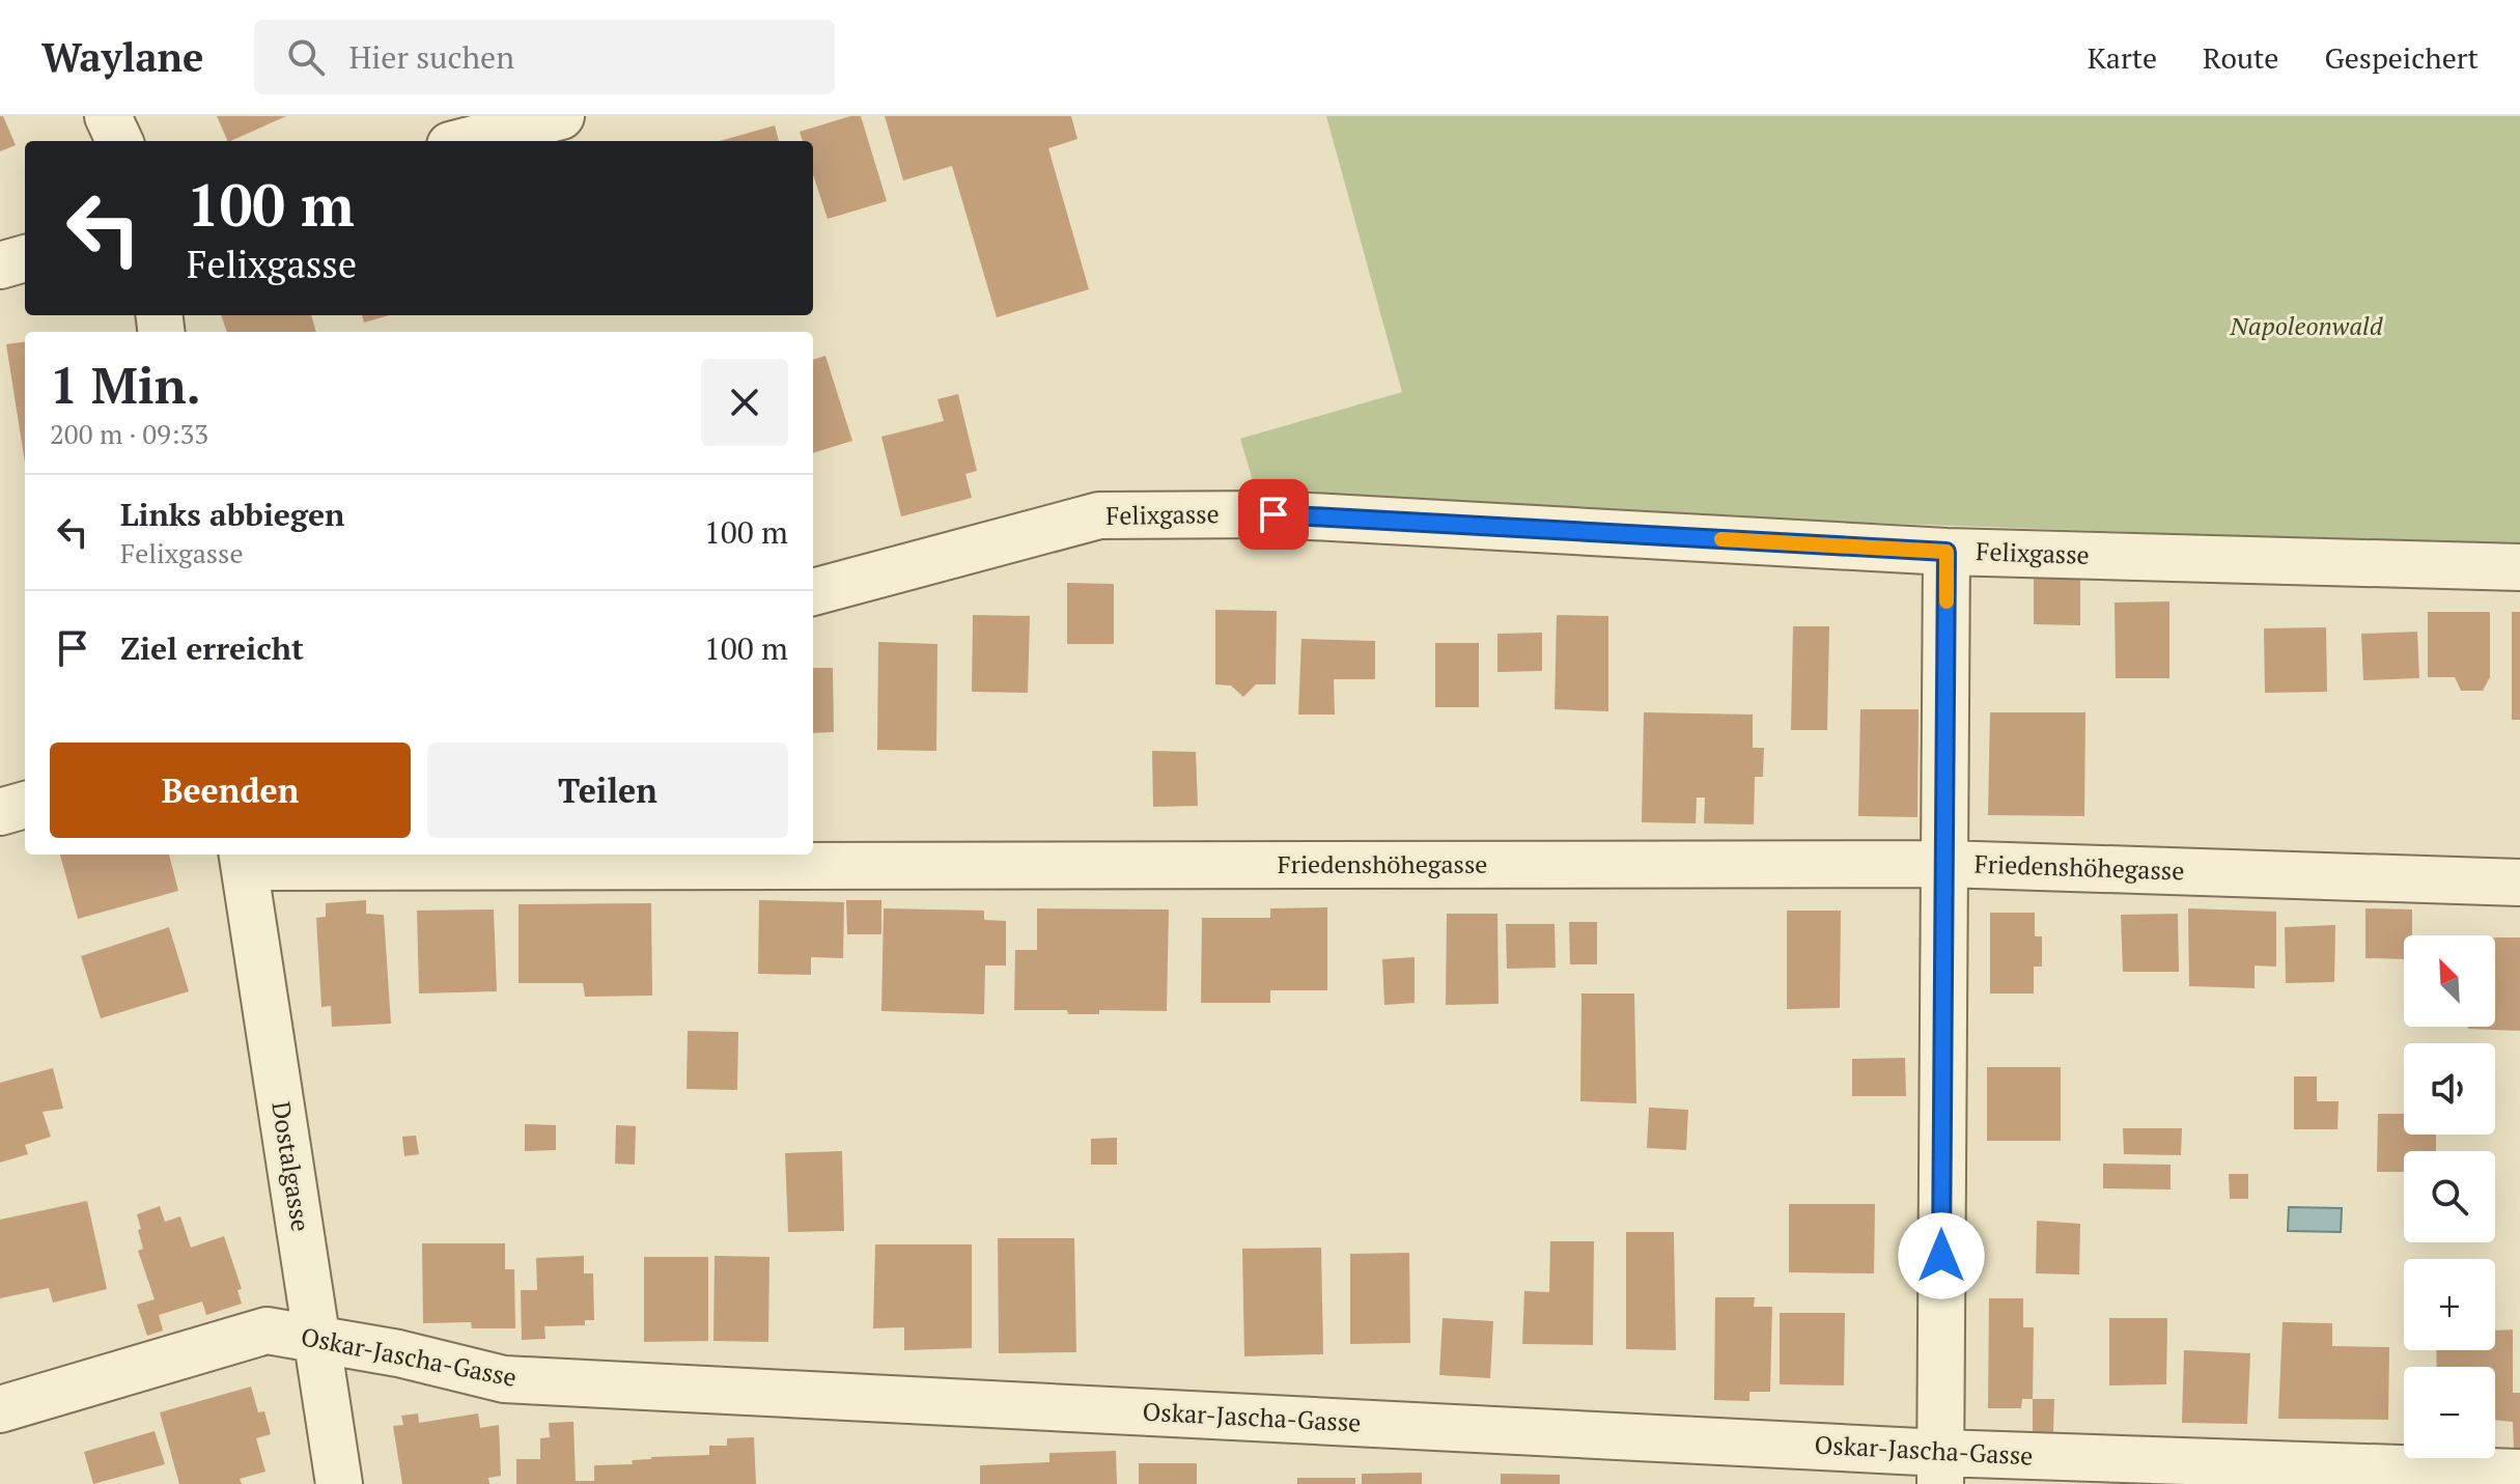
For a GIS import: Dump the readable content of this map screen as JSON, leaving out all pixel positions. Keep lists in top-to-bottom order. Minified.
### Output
{"streets":{"street":["Felixgasse","Friedenshöhegasse","Dostalgasse","Oskar-Jascha-Gasse"]},"crossings":[["Friedenshöhegasse","Dostalgasse"],["Dostalgasse","Oskar-Jascha-Gasse"]],"parks":["Napoleonwald"],"north":"top left","page":{"header":"Waylane","search":"Hier suchen","nav":["Karte","Route","Gespeichert"],"turn":["100 m","Felixgasse"],"heading":["1 Min.","200 m · 09:33"],"list":[{"name":"Links abbiegen","note":"Felixgasse","value":"100 m"},{"name":"Ziel erreicht","value":"100 m"}],"buttons":["Beenden","Teilen"],"map_buttons":["+","−"]}}
